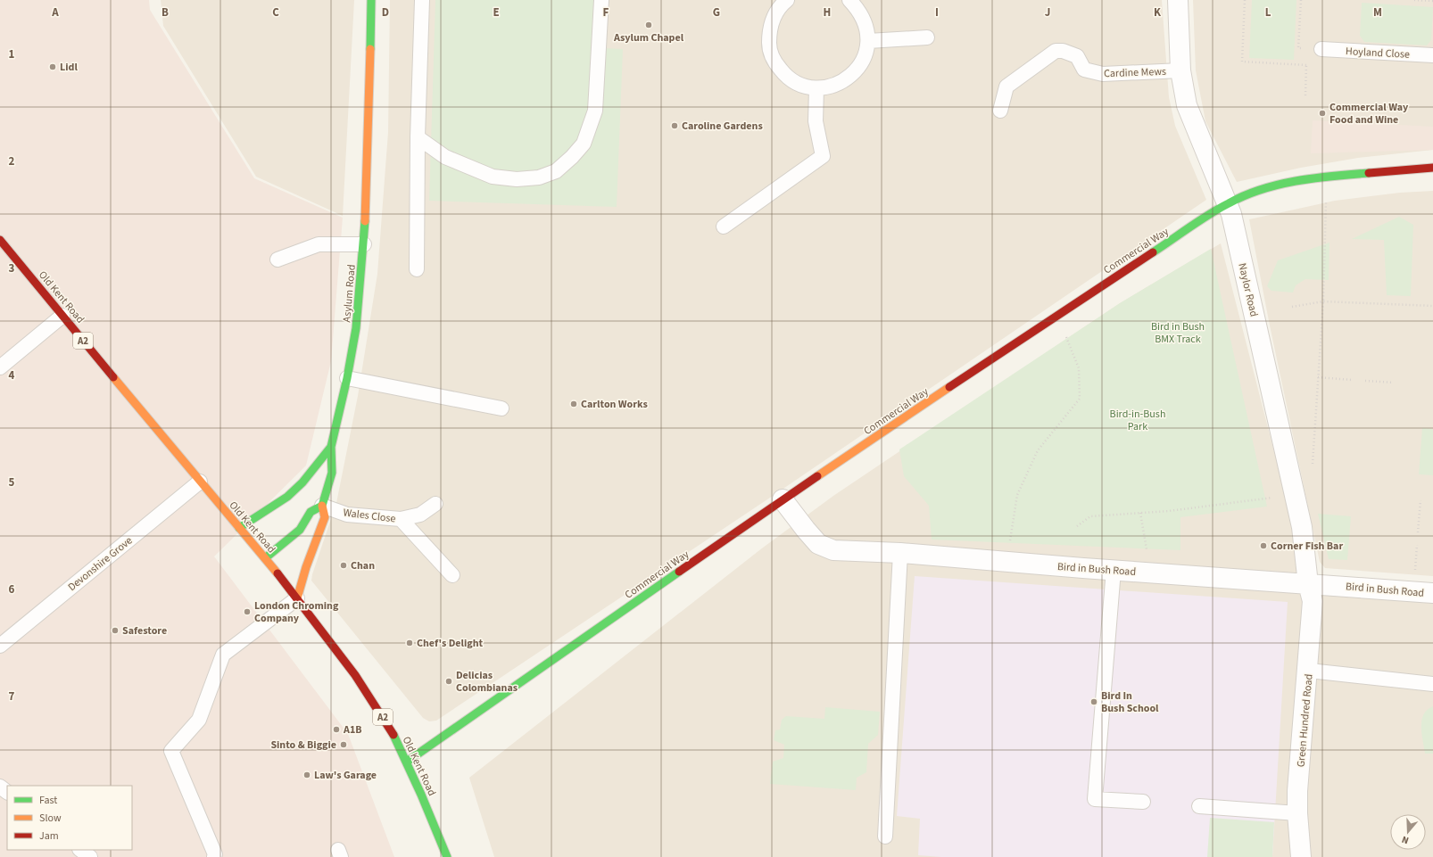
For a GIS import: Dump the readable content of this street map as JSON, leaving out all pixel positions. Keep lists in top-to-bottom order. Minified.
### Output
{"streets":{"main road":["Commercial Way","Asylum Road","Old Kent Road","A2"],"street":["Naylor Road","Bird in Bush Road","Green Hundred Road"],"lane":["Hoyland Close","Cardine Mews","Wales Close","Devonshire Grove"]},"crossings":[["Cardine Mews","Naylor Road"],["Commercial Way","Naylor Road"],["Commercial Way","Old Kent Road"],["Commercial Way","Bird in Bush Road"],["Naylor Road","Bird in Bush Road"],["Naylor Road","Green Hundred Road"],["Asylum Road","Old Kent Road"],["Asylum Road","Wales Close"],["Old Kent Road","Devonshire Grove"],["Bird in Bush Road","Green Hundred Road"]],"parks":["Bird in Bush BMX Track","Bird-in-Bush Park"],"places":["Asylum Chapel","Lidl","Commercial Way Food and Wine","Caroline Gardens","Carlton Works","Corner Fish Bar","Chan","London Chroming Company","Safestore","Chef's Delight","Delicias Colombianas","Bird In Bush School","A1B","Sinto & Biggie","Law's Garage"],"legend":["Fast","Slow","Jam"],"north":"bottom","grid":{"columns":["A","B","C","D","E","F","G","H","I","J","K","L","M"],"rows":["1","2","3","4","5","6","7"]}}
